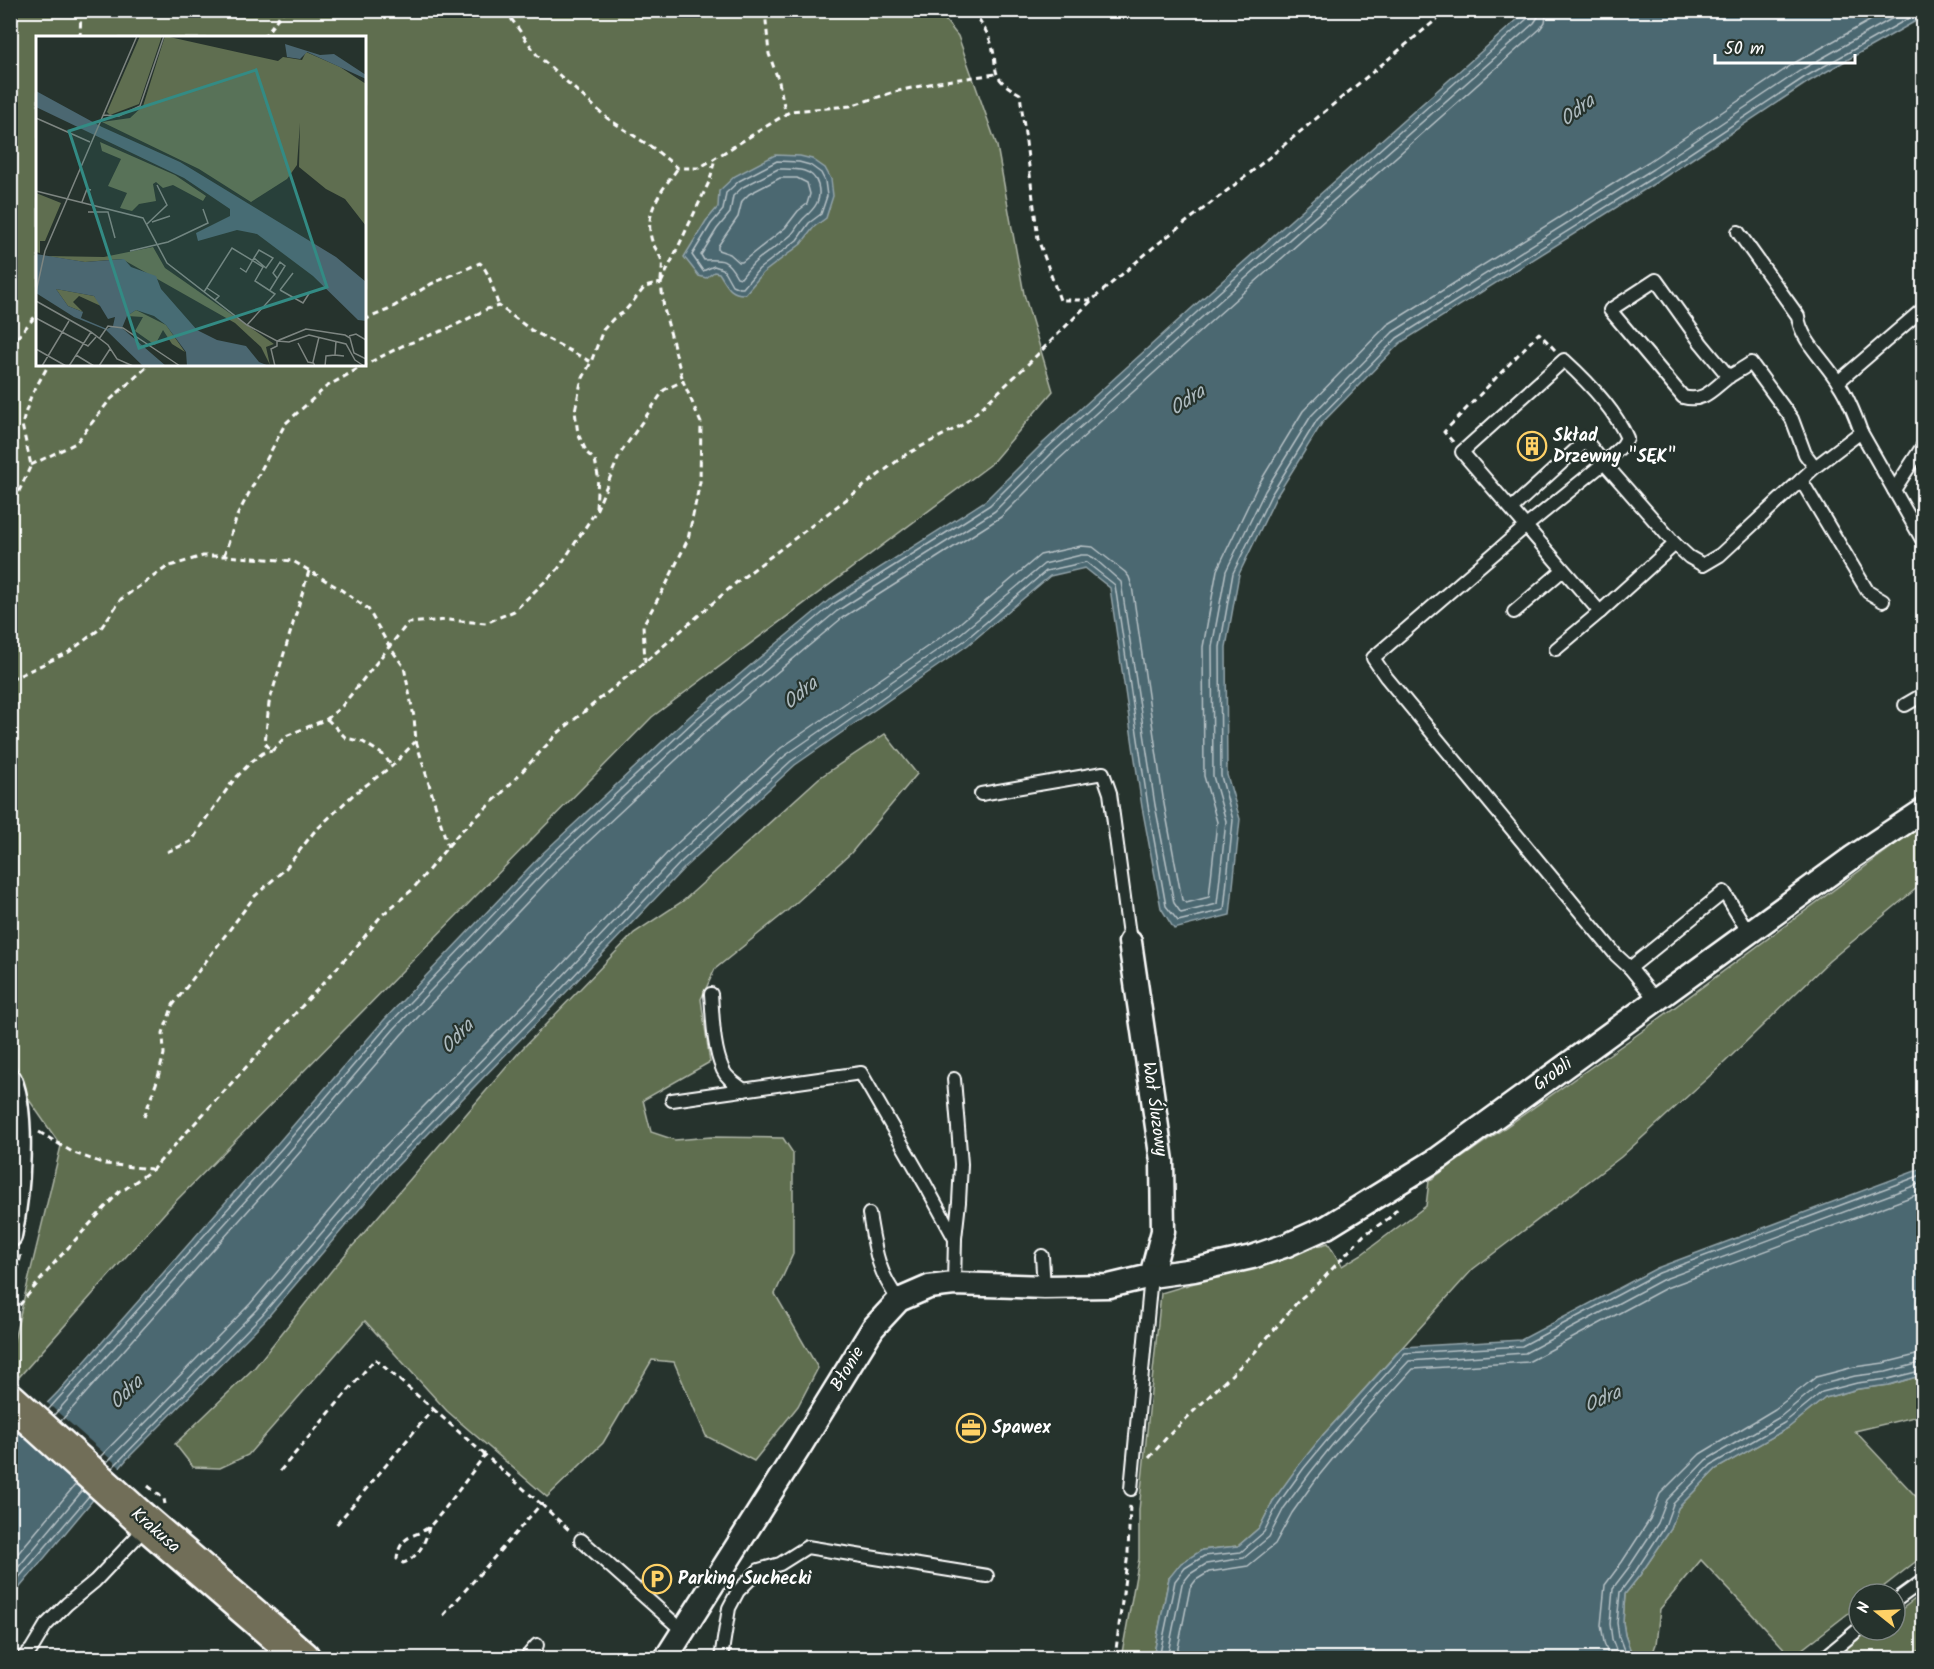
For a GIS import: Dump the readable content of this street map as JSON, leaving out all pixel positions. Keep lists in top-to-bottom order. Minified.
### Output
{"streets":{"main road":["Krakusa"],"street":["Grobli","Wał Śluzowy","Błonie"]},"crossings":[["Grobli","Wał Śluzowy"],["Grobli","Błonie"],["Wał Śluzowy","Błonie"]],"water":["Odra"],"places":{"building":["Skład Drzewny \"SĘK\""],"office":["Spawex"],"parking":["Parking Suchecki"]},"scale_bar":"50 m","north":"left"}
